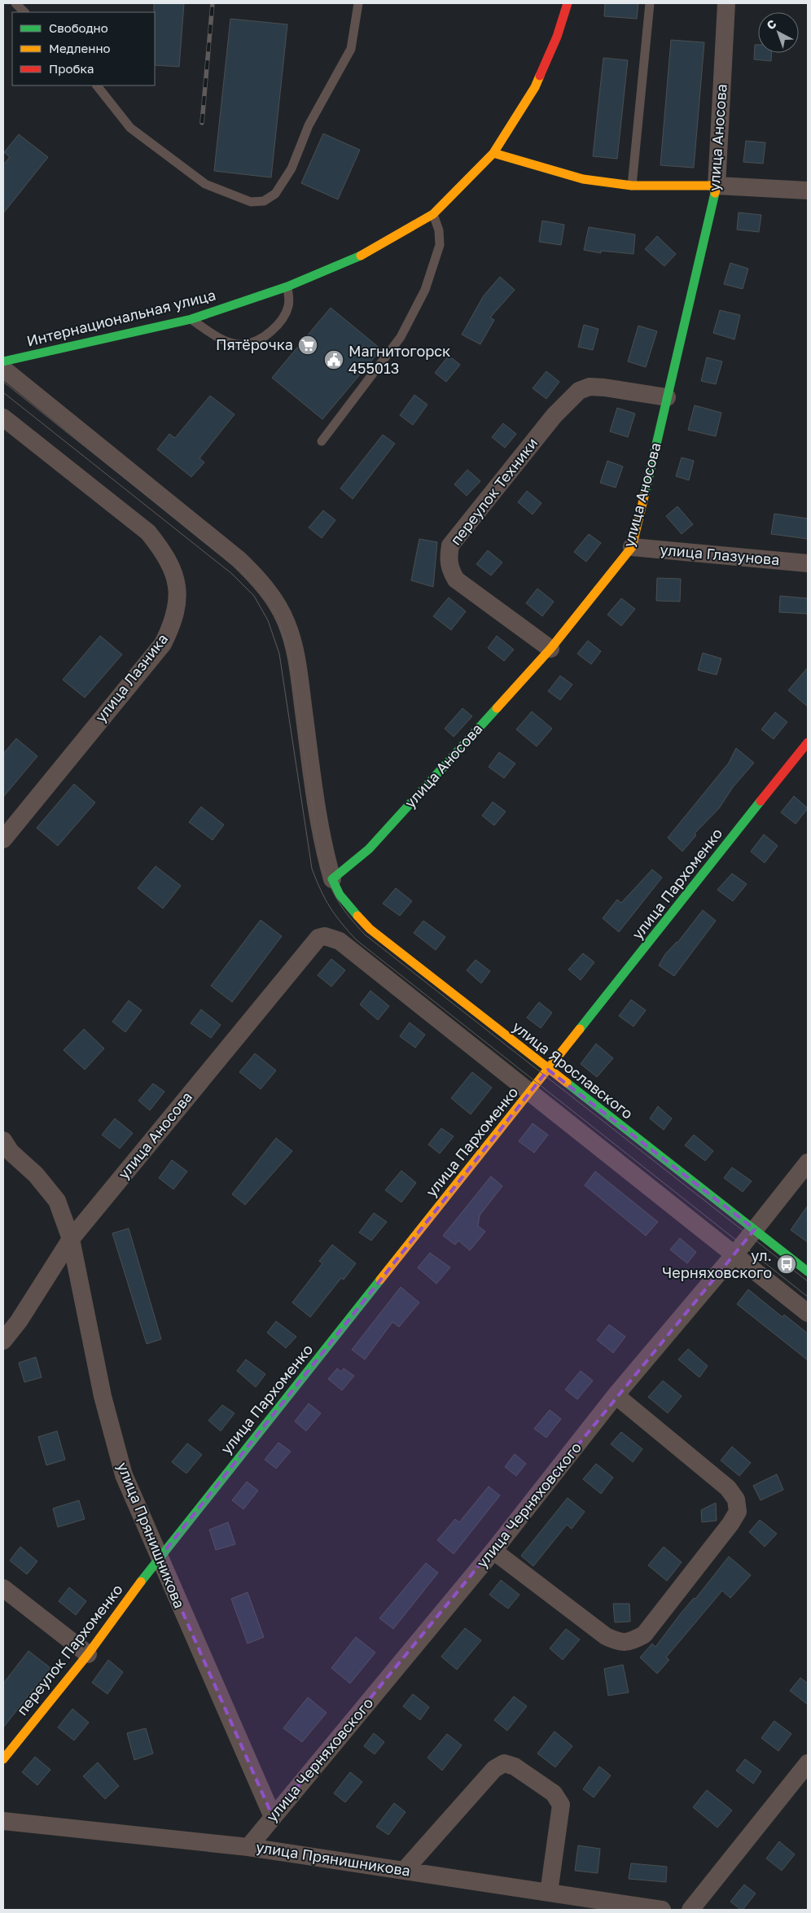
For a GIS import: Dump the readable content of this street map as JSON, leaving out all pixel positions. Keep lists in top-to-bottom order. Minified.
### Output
{"streets":{"street":["улица Аносова","Интернациональная улица","переулок Техники","улица Глазунова","улица Лазника","улица Пархоменко","улица Ярославского","улица Черняховского","улица Прянишникова","переулок Пархоменко"]},"crossings":[["улица Аносова","переулок Техники"],["улица Аносова","улица Глазунова"],["улица Аносова","улица Пархоменко"],["улица Аносова","улица Ярославского"],["улица Аносова","улица Прянишникова"],["улица Пархоменко","улица Ярославского"],["улица Пархоменко","улица Прянишникова"],["улица Пархоменко","переулок Пархоменко"],["улица Ярославского","улица Черняховского"],["улица Черняховского","улица Прянишникова"],["улица Прянишникова","переулок Пархоменко"]],"places":{"supermarket":["Пятёрочка"],"public building":["Магнитогорск 455013"],"bus stop":["ул. Черняховского"]},"legend":["Свободно","Медленно","Пробка"],"north":"top left"}
